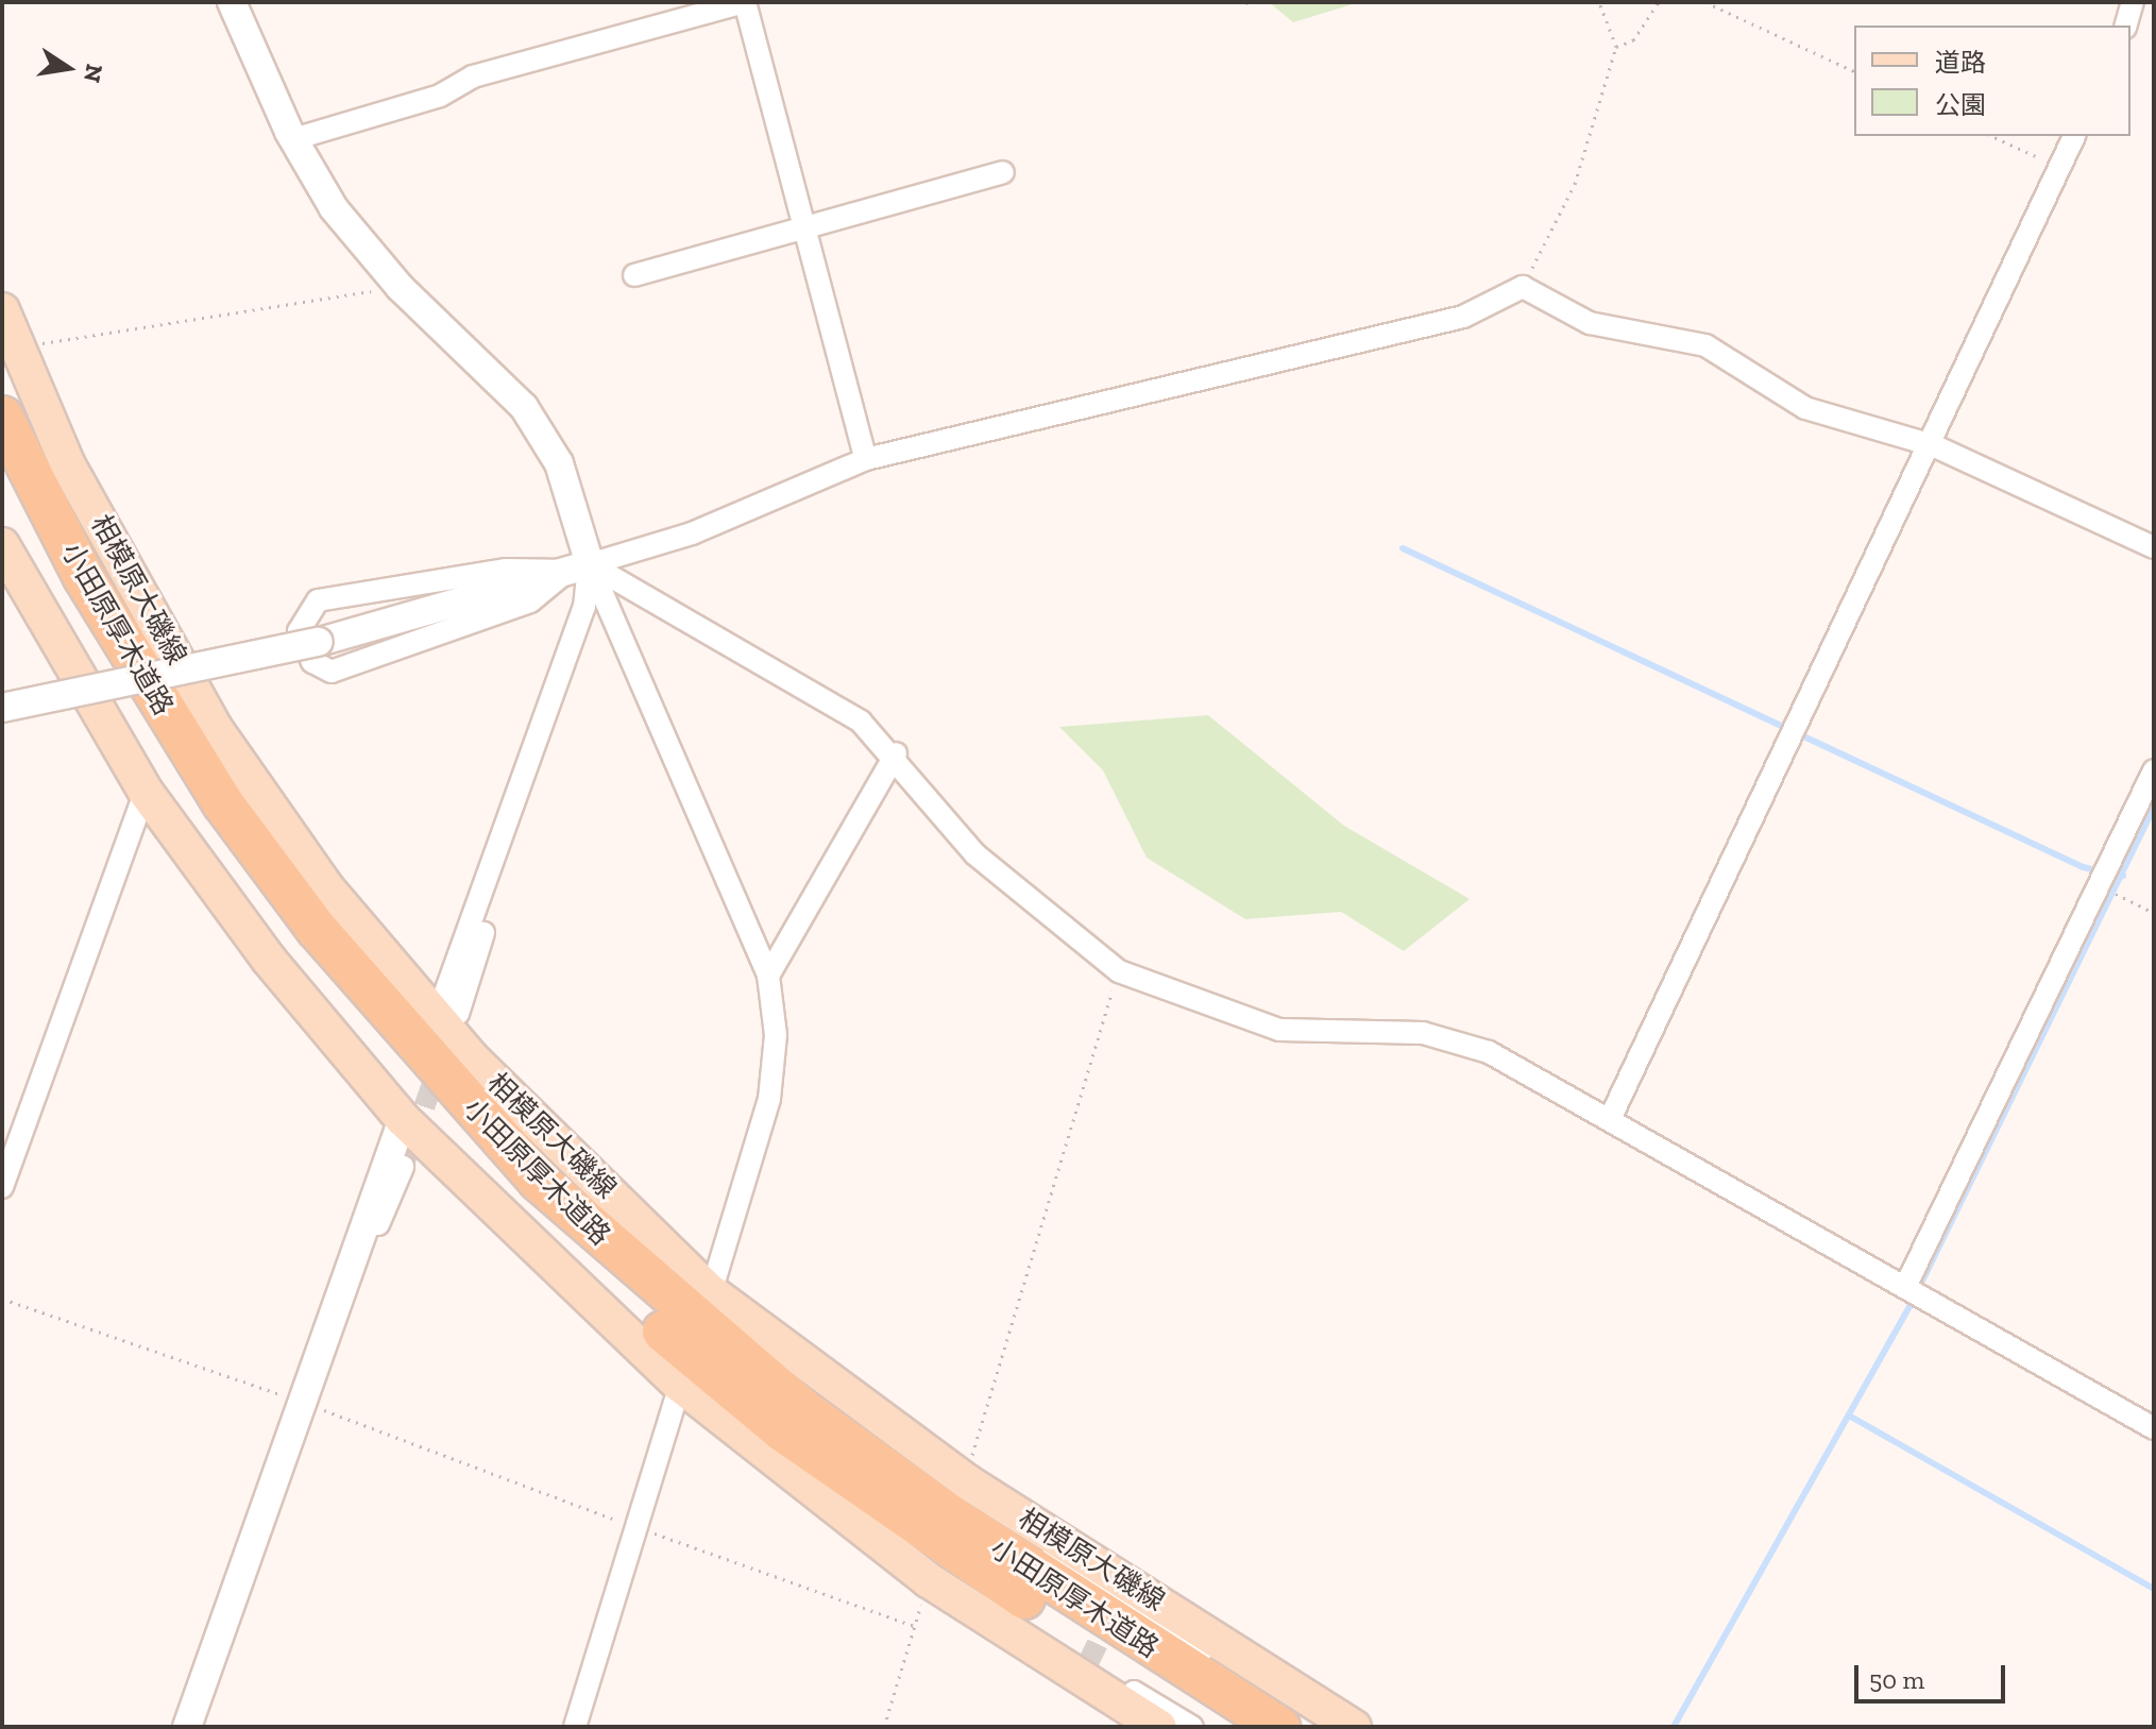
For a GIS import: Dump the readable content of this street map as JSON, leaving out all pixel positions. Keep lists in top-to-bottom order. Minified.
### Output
{"streets":{"highway":["小田原厚木道路"],"main road":["相模原大磯線"]},"legend":["道路","公園"],"scale_bar":"50 m","north":"right"}
